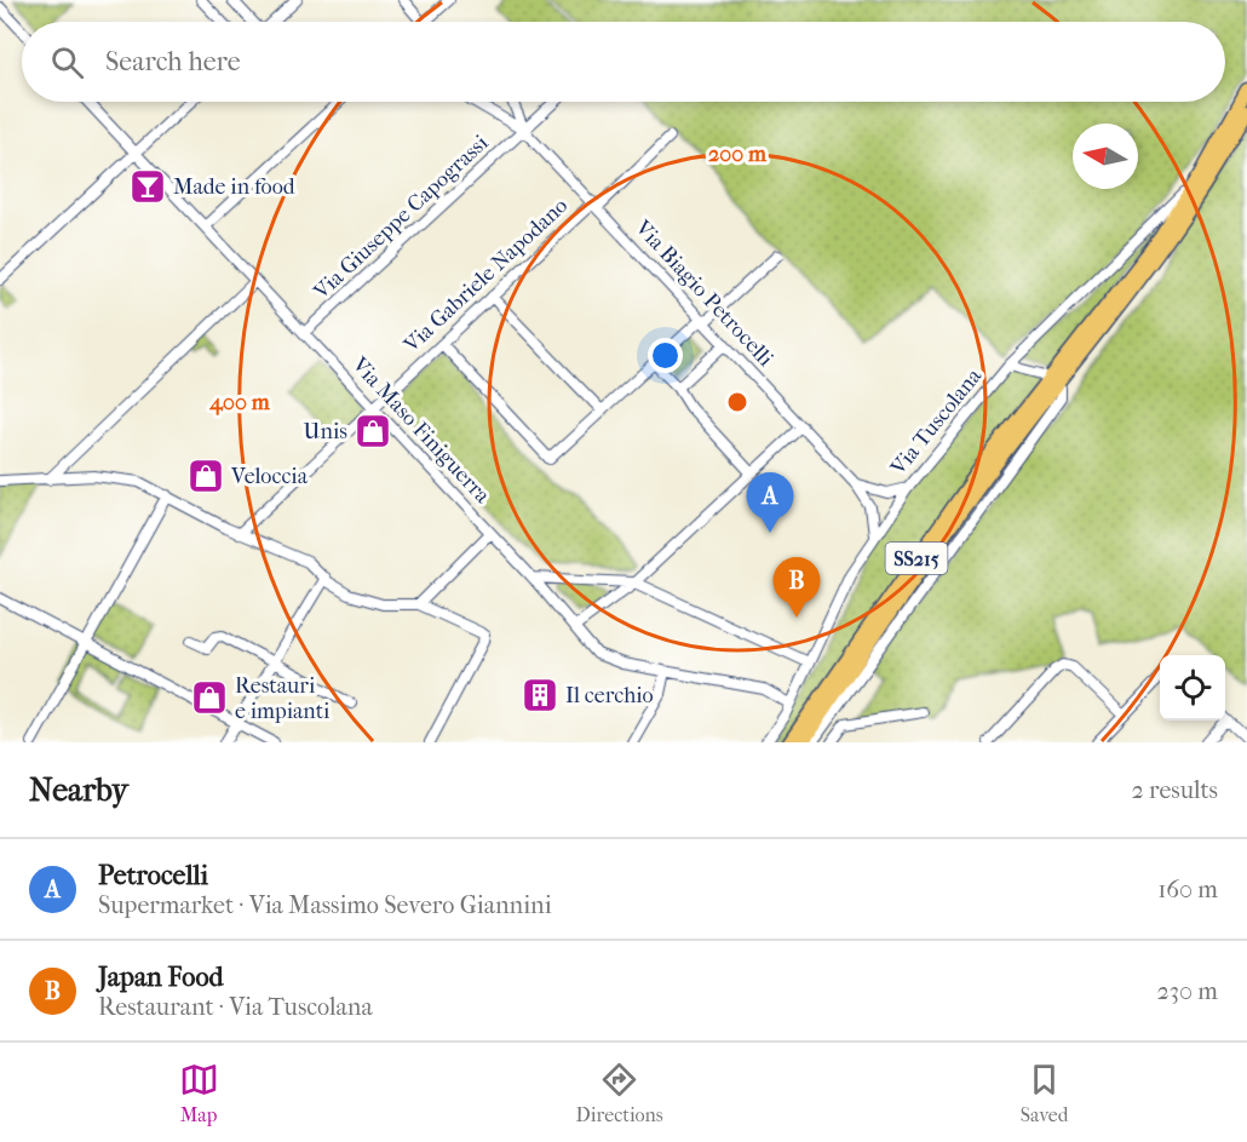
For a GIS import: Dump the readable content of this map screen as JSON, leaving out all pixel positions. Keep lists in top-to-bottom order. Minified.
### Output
{"streets":{"main road":["Via Tuscolana","SS215"],"street":["Via Giuseppe Capograssi","Via Gabriele Napodano","Via Biagio Petrocelli","Via Maso Finiguerra"]},"crossings":[["Via Giuseppe Capograssi","Via Biagio Petrocelli"],["Via Giuseppe Capograssi","Via Maso Finiguerra"],["Via Gabriele Napodano","Via Biagio Petrocelli"],["Via Gabriele Napodano","Via Maso Finiguerra"],["Via Biagio Petrocelli","Via Tuscolana"],["Via Tuscolana","Via Maso Finiguerra"]],"places":{"bar":["Made in food"],"shop":["Unis","Veloccia","Restauri e impianti"],"building":["Il cerchio"]},"north":"left","page":{"search":"Search here","pins":["A","B"],"heading":["Nearby","2 results"],"list":[{"mark":"A","name":"Petrocelli","note":"Supermarket · Via Massimo Severo Giannini","value":"160 m"},{"mark":"B","name":"Japan Food","note":"Restaurant · Via Tuscolana","value":"230 m"}],"nav":["Map","Directions","Saved"]},"rings":["200 m","400 m"]}
